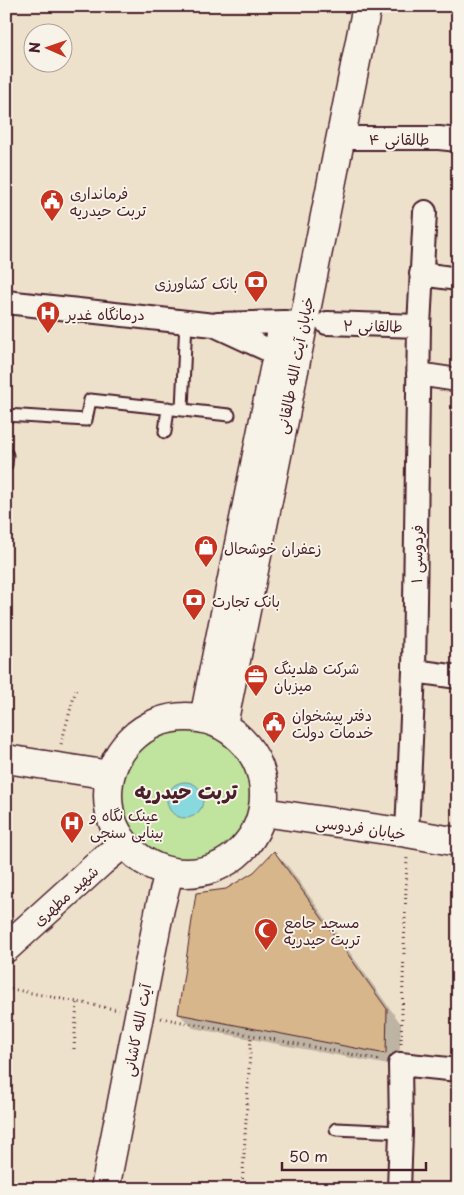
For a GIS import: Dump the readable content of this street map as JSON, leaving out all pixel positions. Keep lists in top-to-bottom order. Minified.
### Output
{"streets":{"main road":["خیابان آیت الله طالقانی","خیابان فردوسی","شهید مطهری","آیت الله کاشانی"],"street":["طالقانی ۴","طالقانی ۲","فردوسی ۱"]},"crossings":[["طالقانی ۴","خیابان آیت الله طالقانی"],["طالقانی ۲","خیابان آیت الله طالقانی"],["طالقانی ۲","فردوسی ۱"],["خیابان آیت الله طالقانی","خیابان فردوسی"],["خیابان آیت الله طالقانی","شهید مطهری"],["خیابان آیت الله طالقانی","آیت الله کاشانی"],["فردوسی ۱","خیابان فردوسی"],["خیابان فردوسی","شهید مطهری"],["خیابان فردوسی","آیت الله کاشانی"],["شهید مطهری","آیت الله کاشانی"]],"districts":["تربت حیدریه"],"places":{"public building":["فرمانداری تربت حیدریه","دفتر پیشخوان خدمات دولت"],"bank":["بانک کشاورزی","بانک تجارت"],"hospital":["درمانگاه غدیر","عینک نگاه و بینایی سنجی"],"shop":["زعفران خوشحال"],"office":["شرکت هلدینگ میزبان"],"mosque":["مسجد جامع تربت حیدریه"]},"scale_bar":"50 m","north":"left"}
